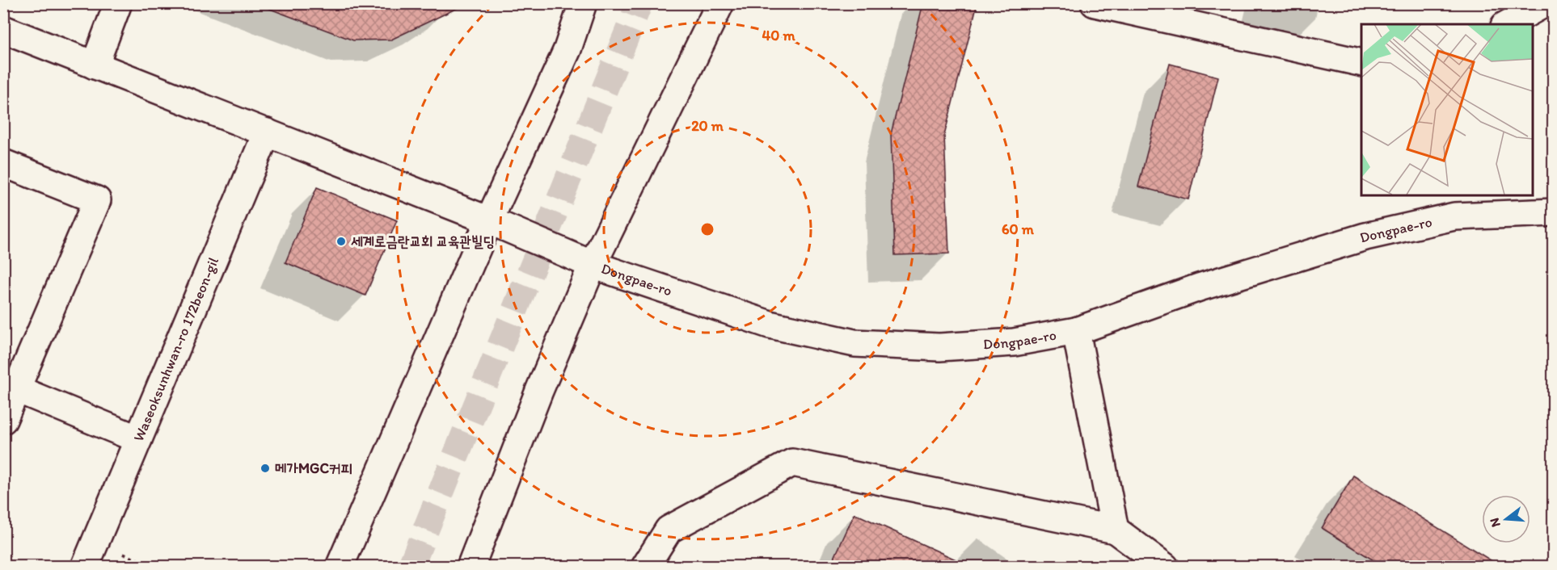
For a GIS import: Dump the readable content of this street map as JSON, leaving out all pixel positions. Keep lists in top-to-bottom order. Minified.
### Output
{"streets":{"street":["Dongpae-ro","Waseoksunhwan-ro 172beon-gil"]},"places":["세계로금란교회 교육관빌딩","메가MGC커피"],"north":"left","rings":["40 m","20 m","60 m"]}
